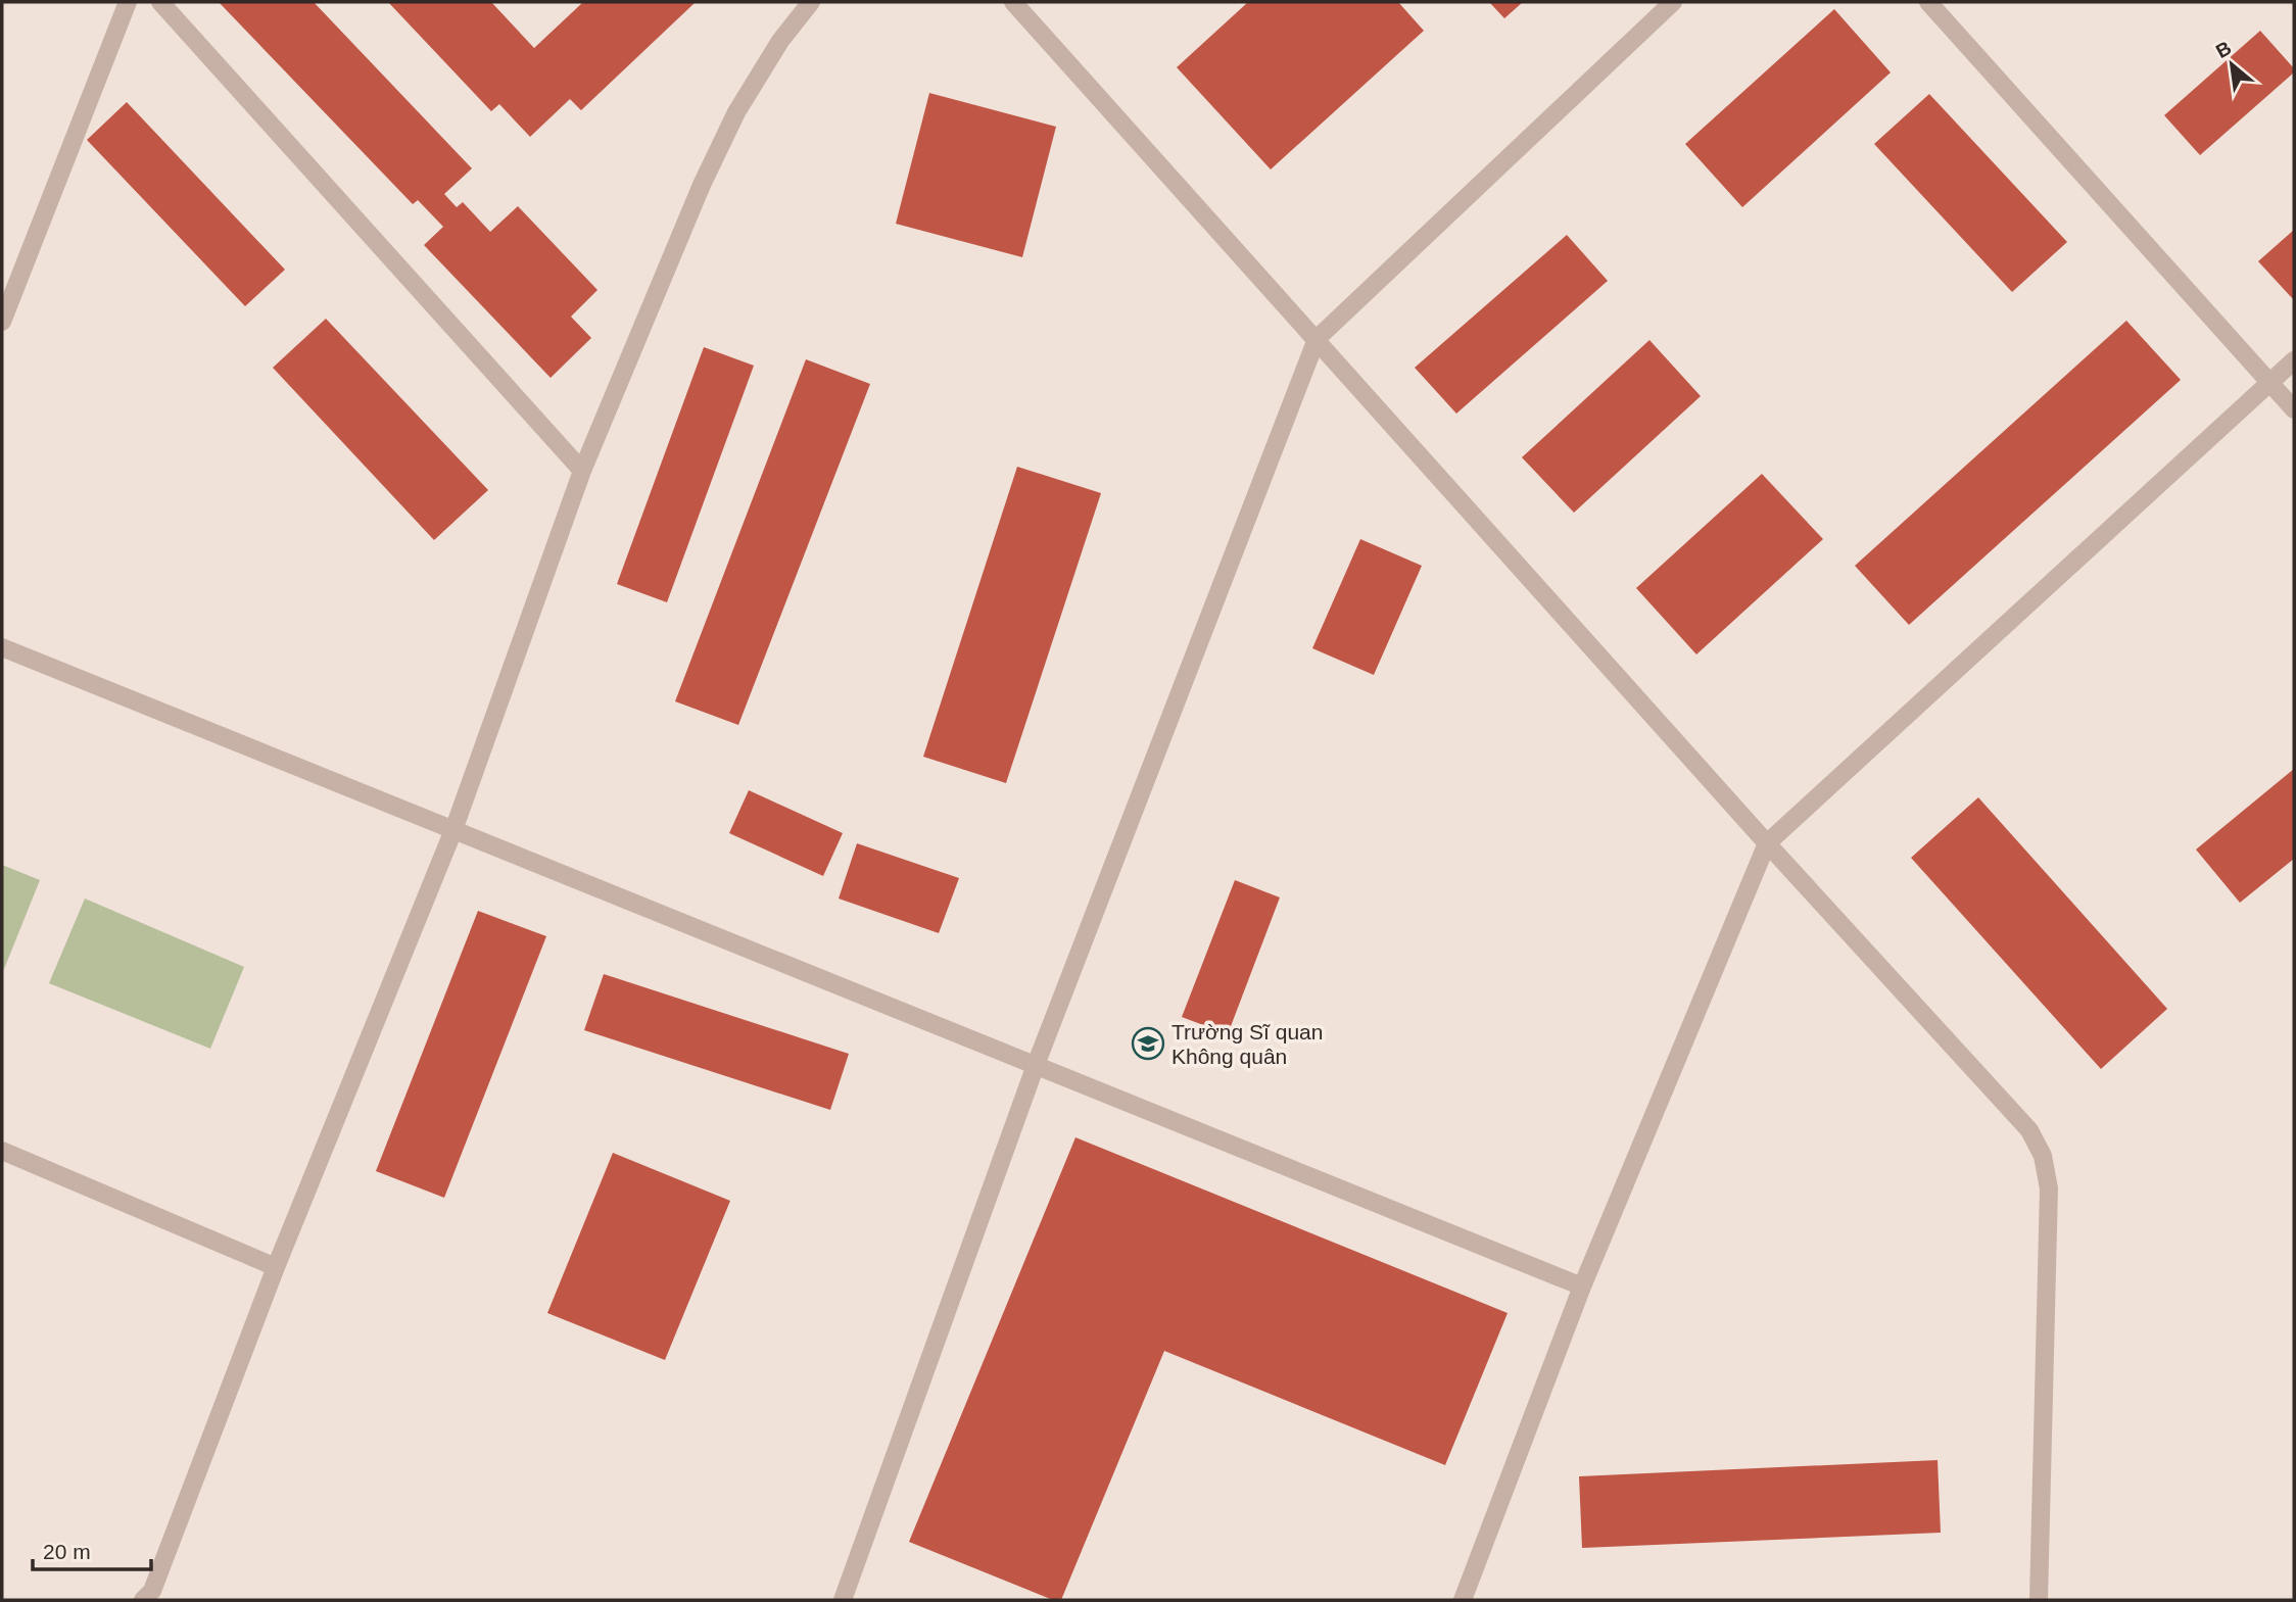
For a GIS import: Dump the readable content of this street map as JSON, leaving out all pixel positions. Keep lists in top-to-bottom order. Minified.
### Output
{"places":{"school or university":["Trường Sĩ quan Không quân"]},"scale_bar":"20 m","north":"top left"}
